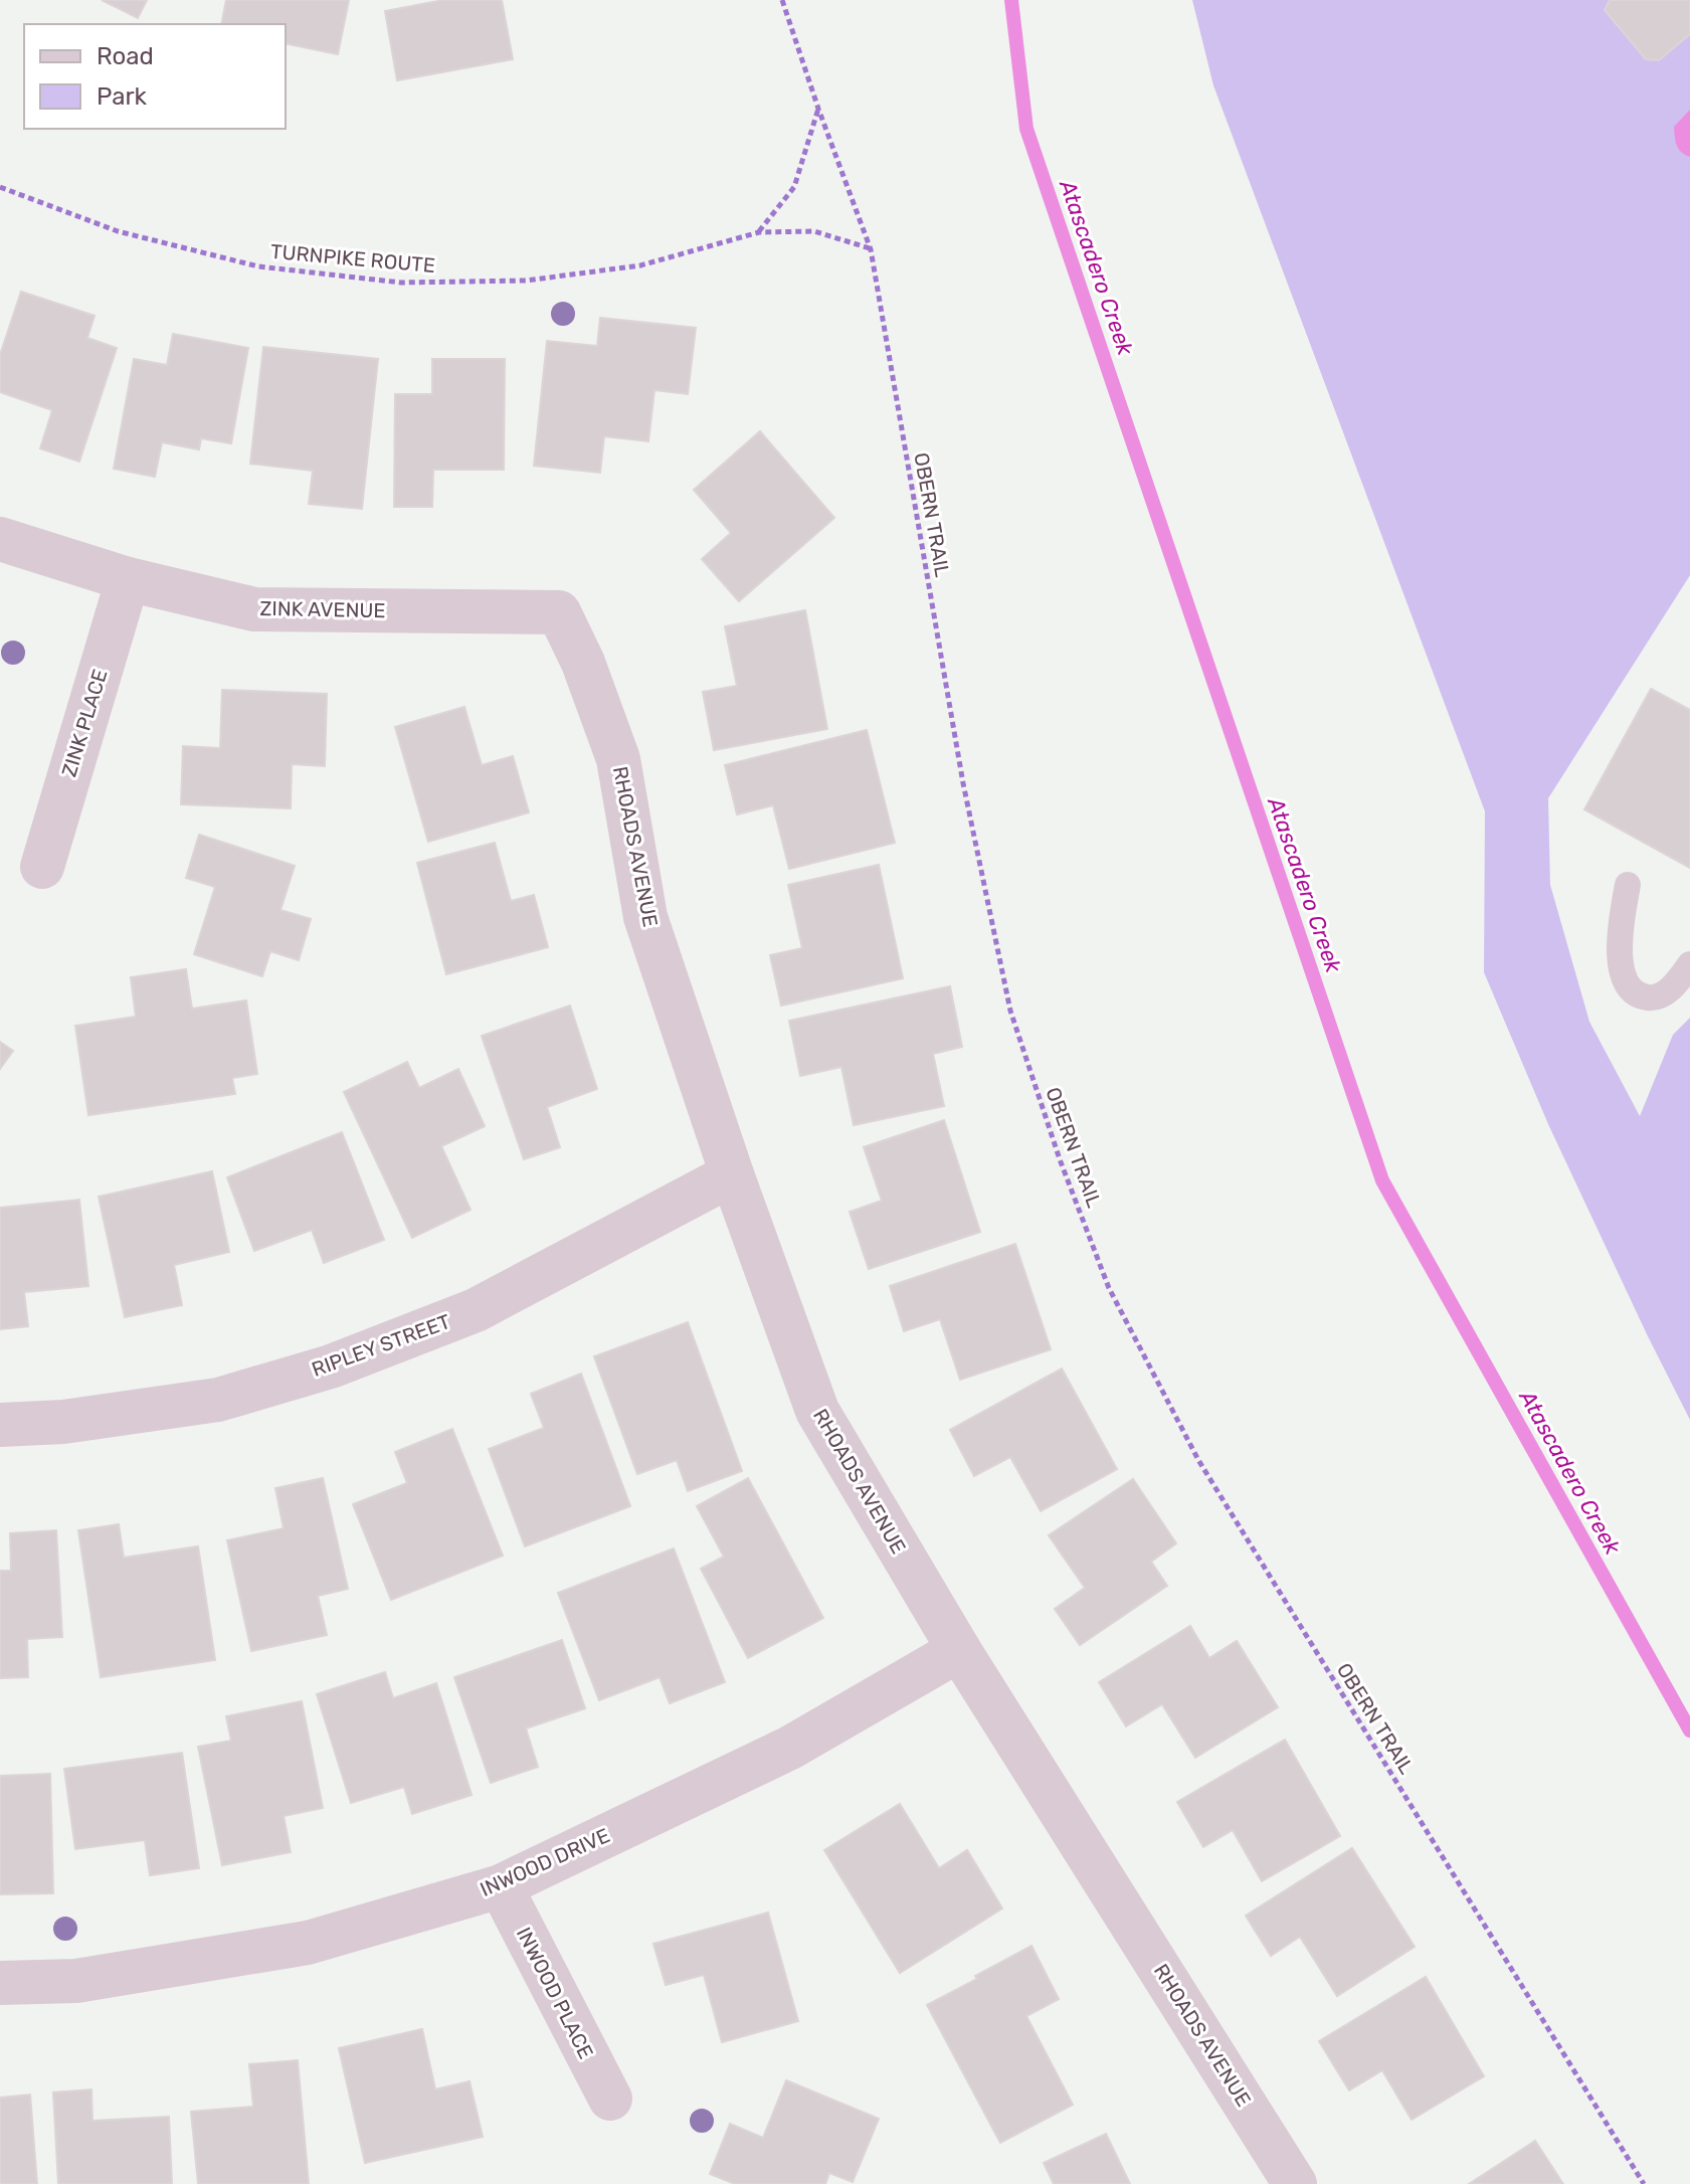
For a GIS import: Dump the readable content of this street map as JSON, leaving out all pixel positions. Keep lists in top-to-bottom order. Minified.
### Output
{"streets":{"street":["ZINK AVENUE","ZINK PLACE","RHOADS AVENUE","RIPLEY STREET","INWOOD DRIVE","INWOOD PLACE"],"path":["TURNPIKE ROUTE","OBERN TRAIL"]},"crossings":[["TURNPIKE ROUTE","OBERN TRAIL"],["ZINK AVENUE","ZINK PLACE"],["ZINK AVENUE","RHOADS AVENUE"],["RHOADS AVENUE","RIPLEY STREET"],["RHOADS AVENUE","INWOOD DRIVE"],["INWOOD DRIVE","INWOOD PLACE"]],"water":["Atascadero Creek"],"legend":["Road","Park"]}
